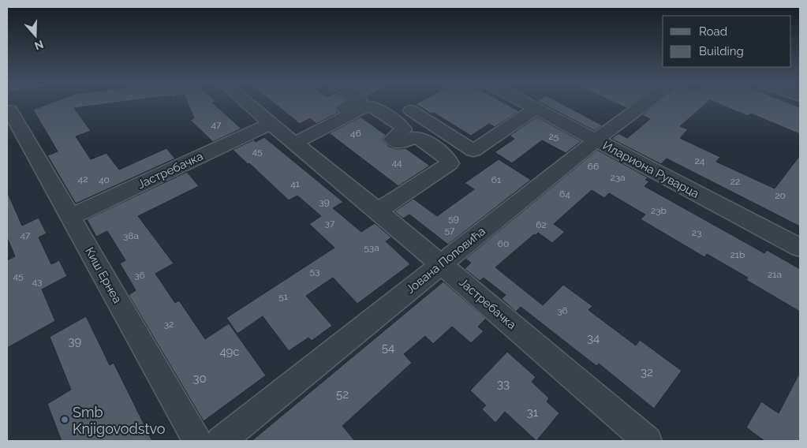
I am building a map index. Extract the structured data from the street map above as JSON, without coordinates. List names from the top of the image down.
{
  "streets": {
    "street": [
      "Илариона Руварца",
      "Јастребачка",
      "Јована Поповића",
      "Киш Ернеа"
    ]
  },
  "crossings": [
    ["Илариона Руварца", "Јована Поповића"],
    ["Јастребачка", "Јована Поповића"],
    ["Јастребачка", "Киш Ернеа"]
  ],
  "places": ["Smb Knjigovodstvo"],
  "house_numbers": [
    "47",
    "46",
    "25",
    "45",
    "24",
    "44",
    "66",
    "23a",
    "42",
    "40",
    "61",
    "22",
    "41",
    "64",
    "20",
    "39",
    "23b",
    "59",
    "37",
    "62",
    "57",
    "23",
    "47",
    "38a",
    "60",
    "53a",
    "21b",
    "53",
    "21a",
    "36",
    "45",
    "43",
    "51",
    "36",
    "32",
    "34",
    "39",
    "54",
    "49c",
    "32",
    "30",
    "33",
    "52",
    "31"
  ],
  "legend": ["Road", "Building"],
  "north": "bottom"
}
